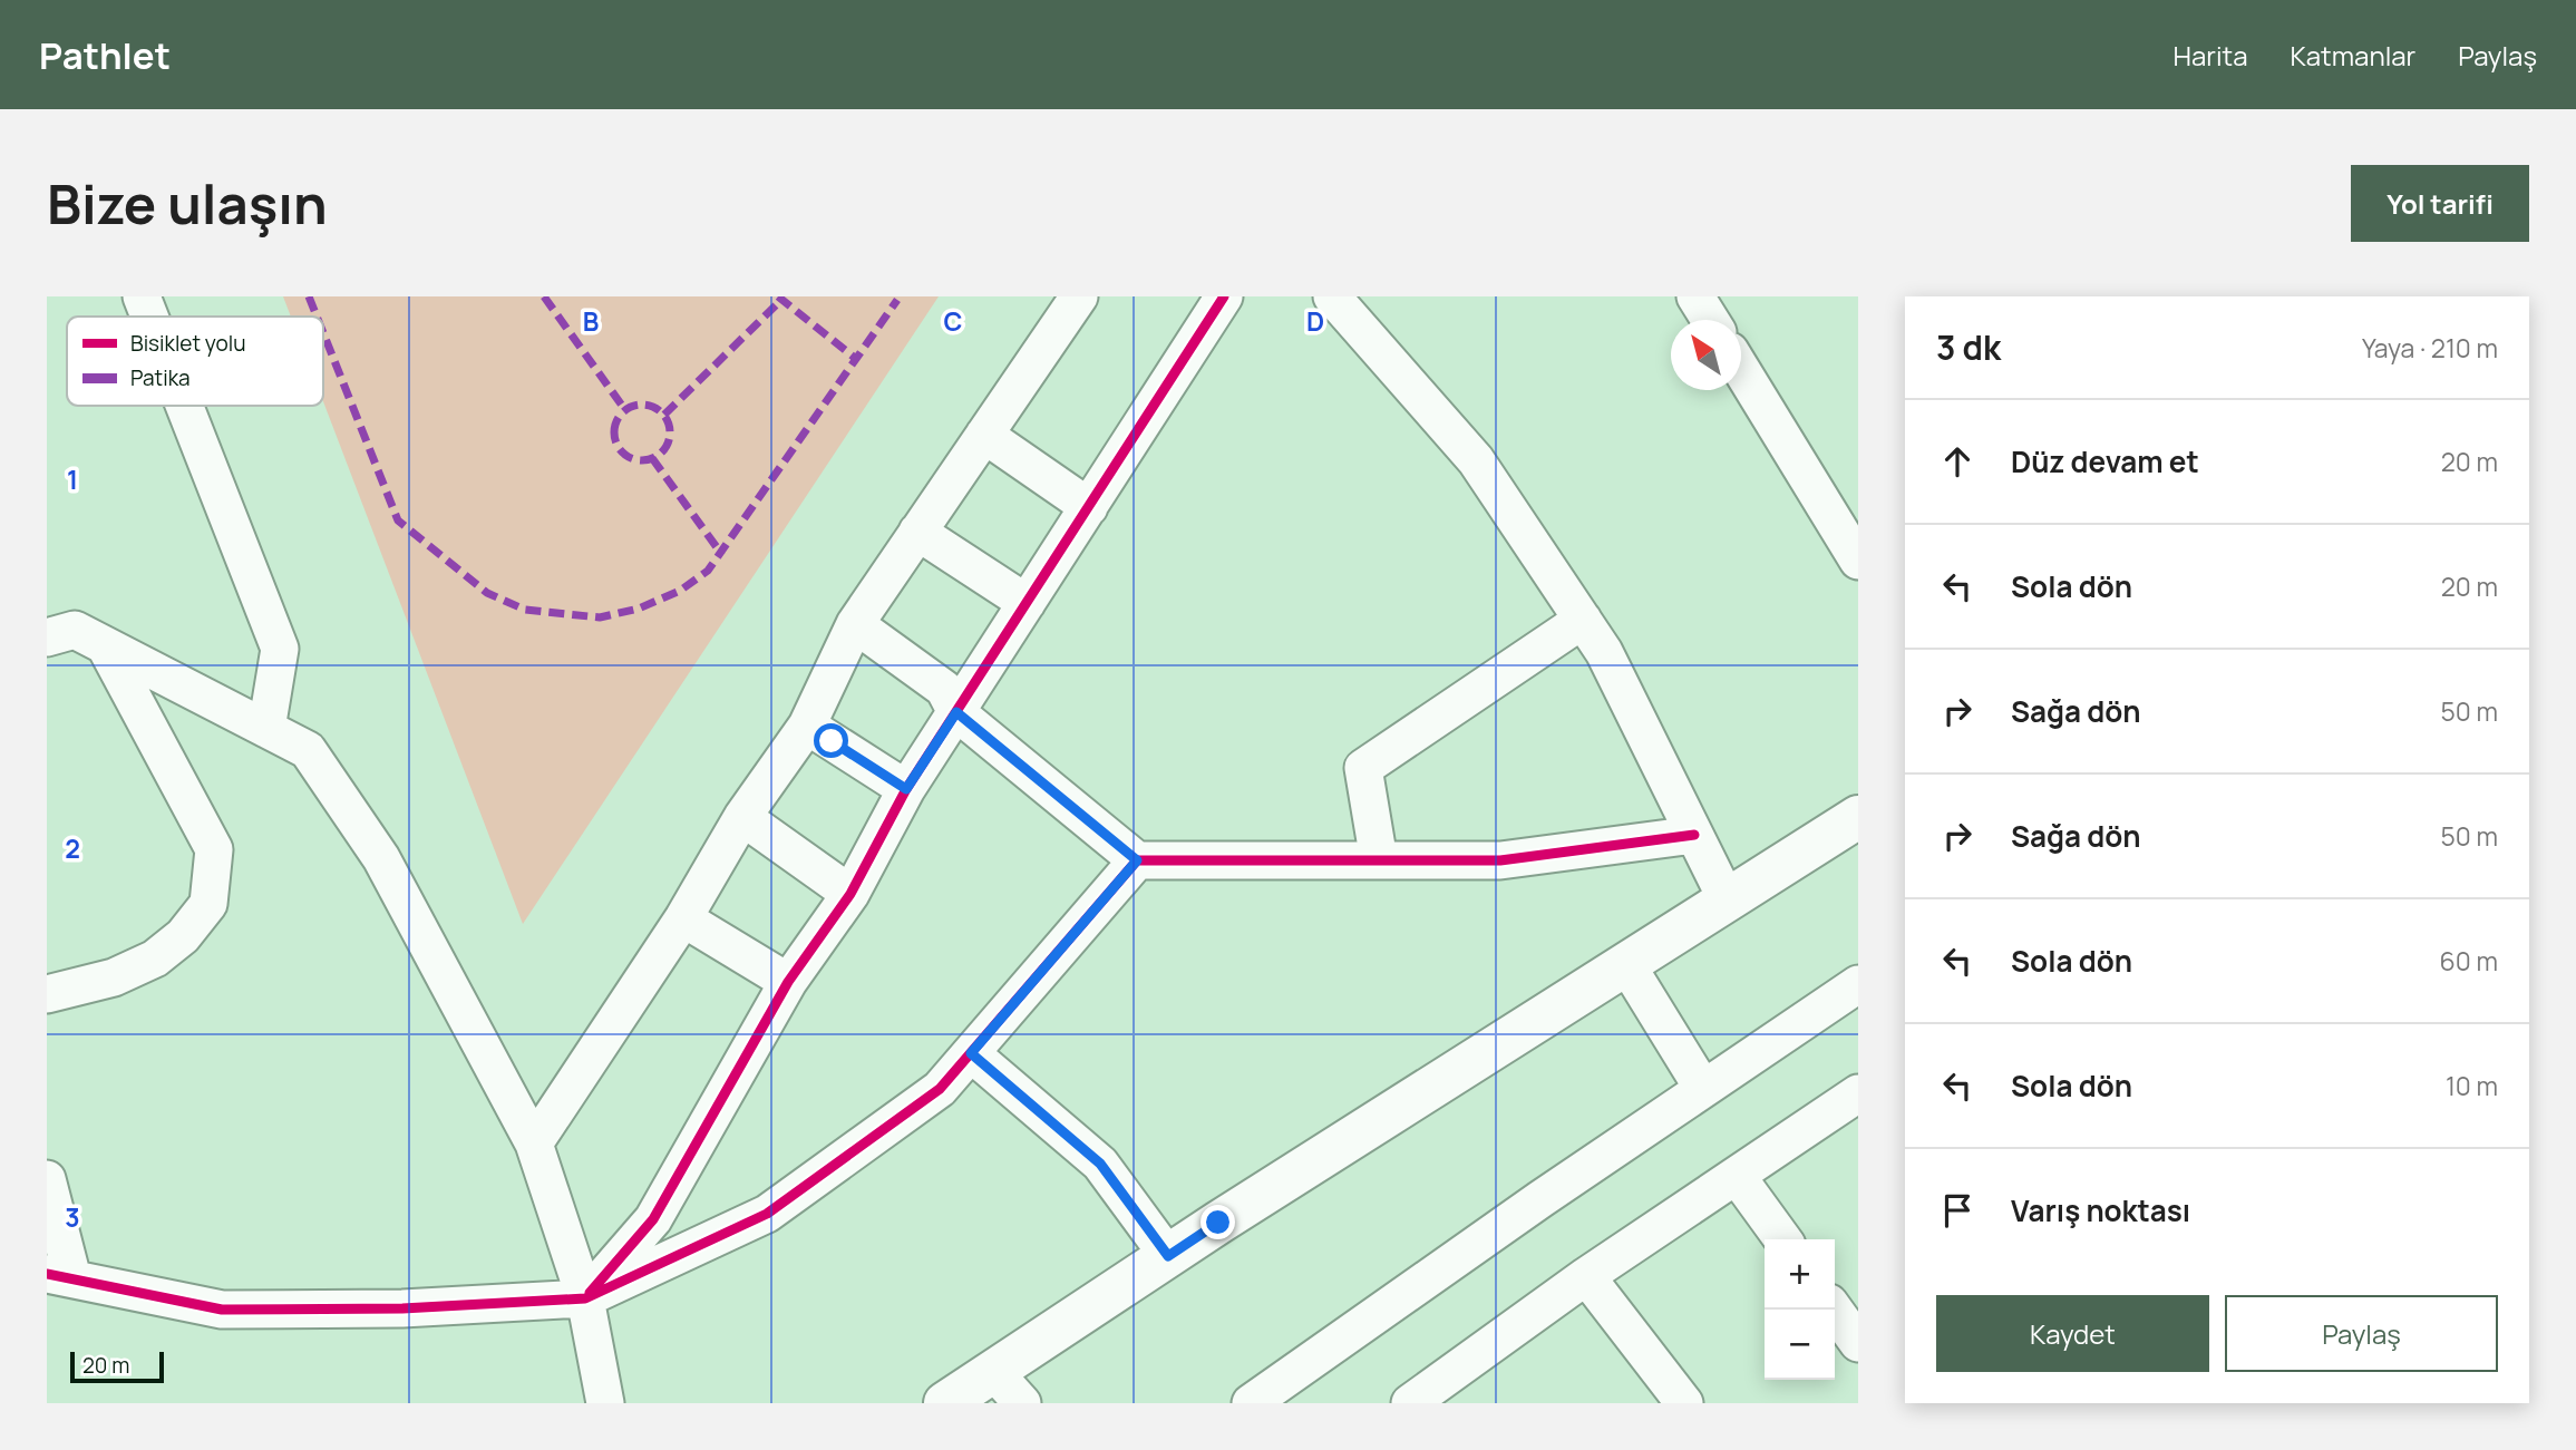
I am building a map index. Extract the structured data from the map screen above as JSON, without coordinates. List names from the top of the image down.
{
  "legend": ["Bisiklet yolu", "Patika"],
  "scale_bar": "20 m",
  "north": "top left",
  "page": {
    "header": "Pathlet",
    "nav": ["Harita", "Katmanlar", "Paylaş"],
    "buttons": [
      "Yol tarifi",
      ["Kaydet", "Paylaş"]
    ],
    "title": "Bize ulaşın",
    "heading": ["3 dk", "Yaya · 210 m"],
    "list": [
      ["Düz devam et", "20 m"],
      ["Sola dön", "20 m"],
      ["Sağa dön", "50 m"],
      ["Sağa dön", "50 m"],
      ["Sola dön", "60 m"],
      ["Sola dön", "10 m"],
      "Varış noktası"
    ],
    "map_buttons": ["+", "−"],
    "scale": "20 m"
  },
  "grid": {
    "columns": ["B", "C", "D"],
    "rows": ["1", "2", "3"]
  }
}
